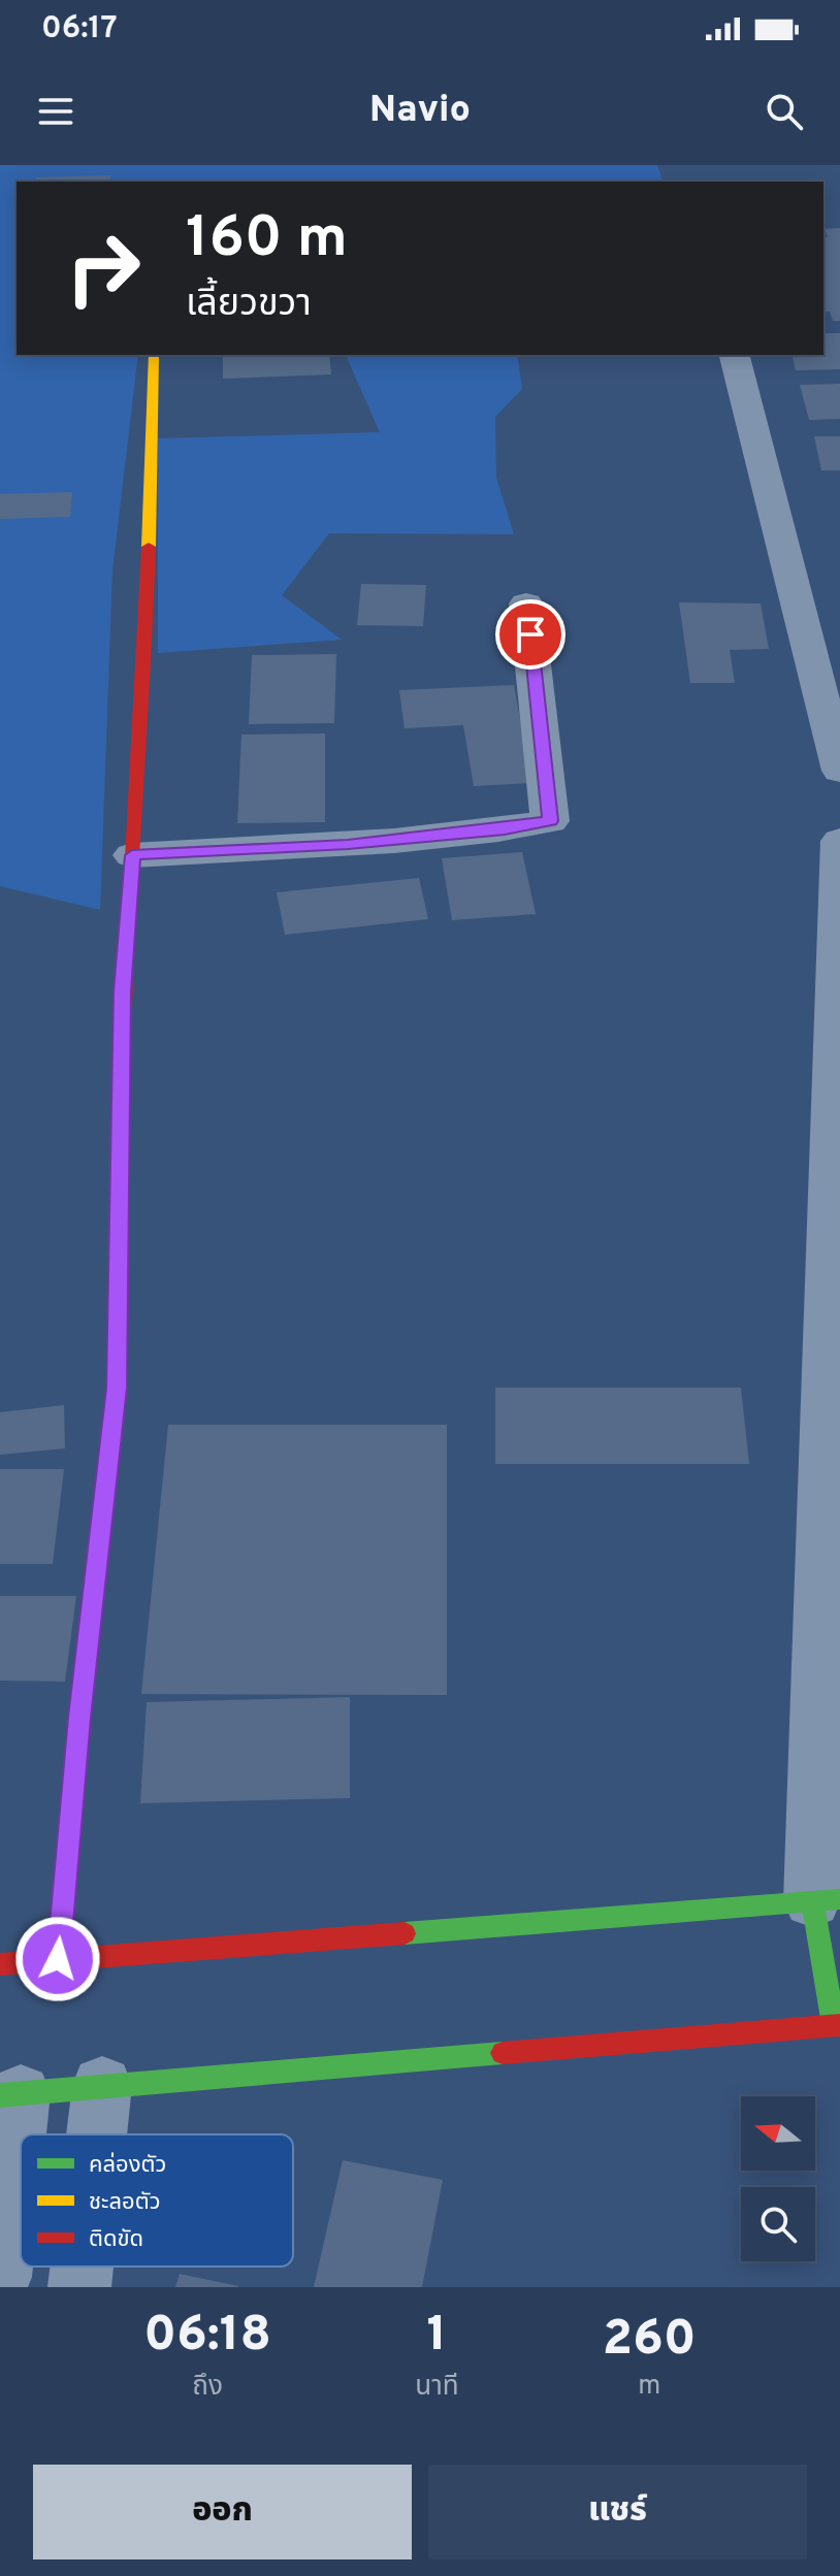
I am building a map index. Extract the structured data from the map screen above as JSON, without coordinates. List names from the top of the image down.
{
  "legend": ["คล่องตัว", "ชะลอตัว", "ติดขัด"],
  "north": "left",
  "page": {
    "status": "06:17",
    "header": "Navio",
    "turn": ["160 m", "เลี้ยวขวา"],
    "eta": [
      "06:18",
      "ถึง",
      "1",
      "นาที",
      "260",
      "m"
    ],
    "buttons": ["ออก", "แชร์"]
  }
}
